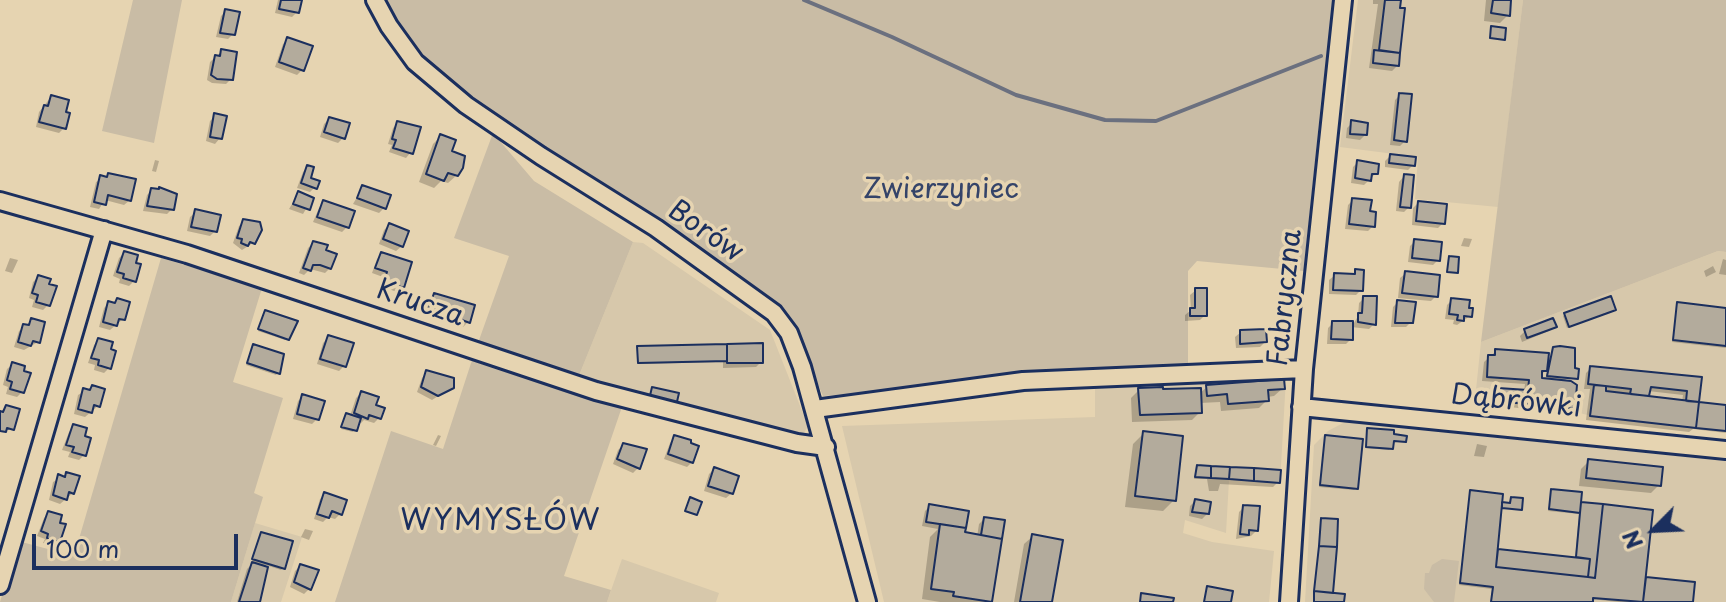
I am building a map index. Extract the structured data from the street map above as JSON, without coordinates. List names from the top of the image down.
{
  "streets": {
    "street": [
      "Borów",
      "Fabryczna",
      "Krucza",
      "Dąbrówki"
    ]
  },
  "crossings": [
    ["Borów", "Krucza"],
    ["Fabryczna", "Dąbrówki"]
  ],
  "districts": ["WYMYSŁÓW"],
  "parks": ["Zwierzyniec"],
  "scale_bar": "100 m",
  "north": "bottom left"
}
